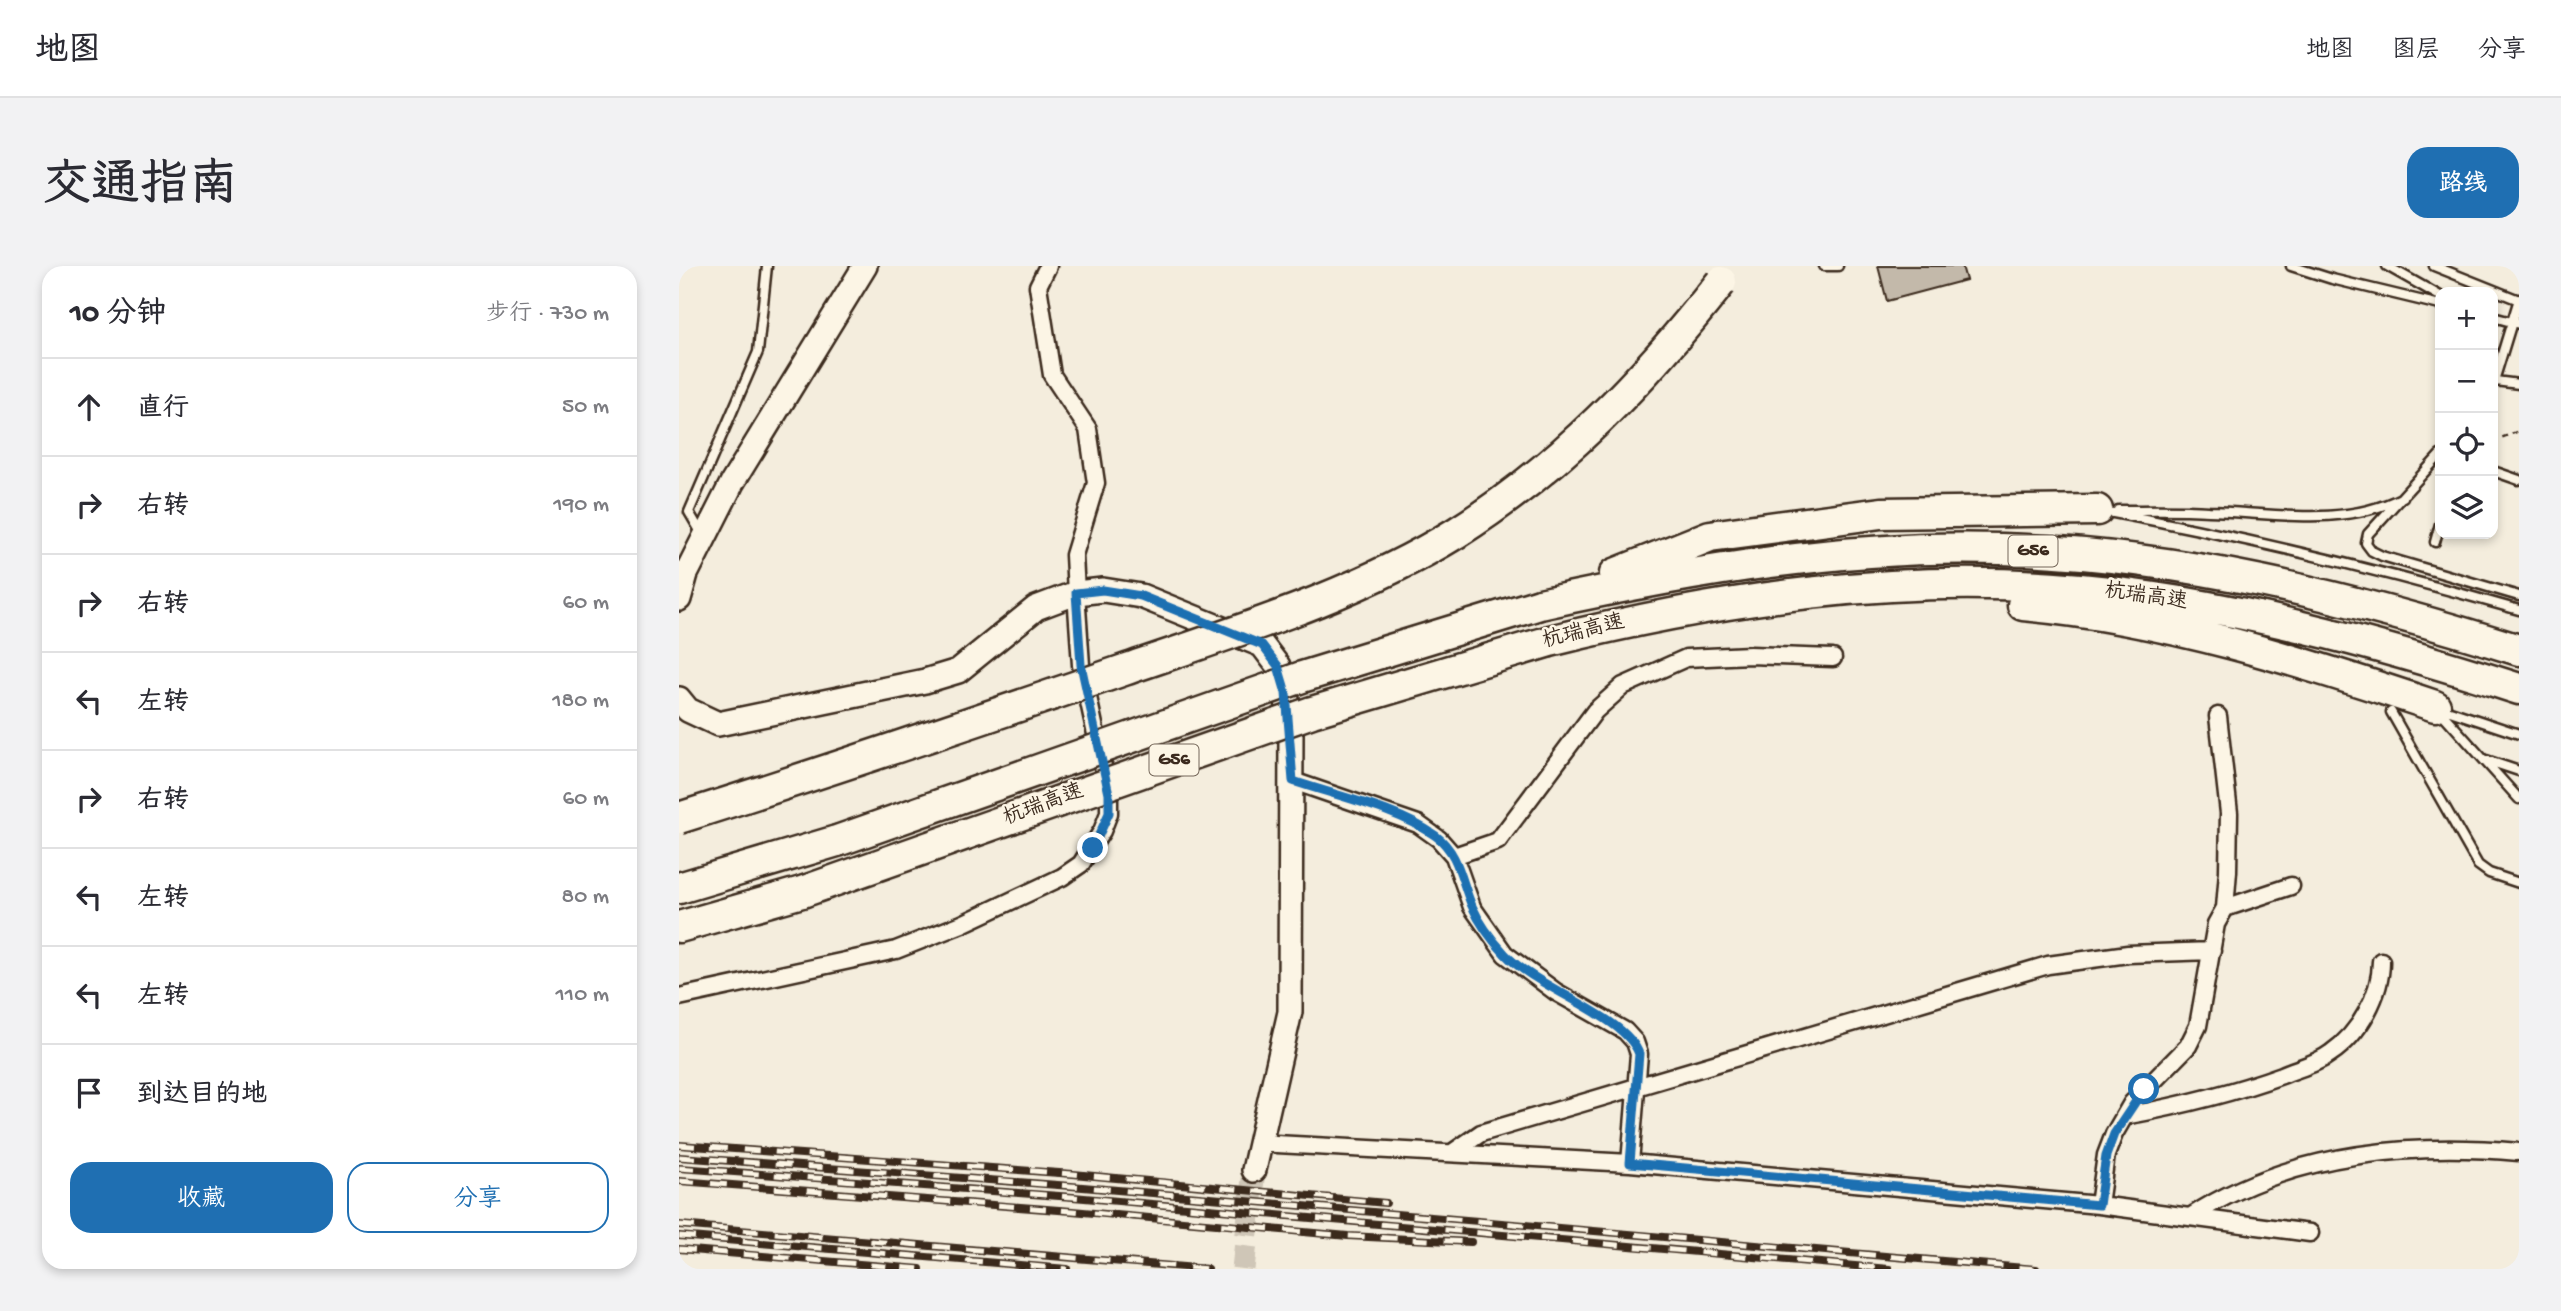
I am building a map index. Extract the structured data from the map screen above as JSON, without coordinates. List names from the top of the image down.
{
  "streets": {
    "highway": ["G56", "杭瑞高速"]
  },
  "page": {
    "header": "地图",
    "nav": ["地图", "图层", "分享"],
    "title": "交通指南",
    "buttons": [
      "路线",
      ["收藏", "分享"]
    ],
    "heading": ["10 分钟", "步行 · 730 m"],
    "map_buttons": ["+", "−"],
    "list": [
      ["直行", "50 m"],
      ["右转", "190 m"],
      ["右转", "60 m"],
      ["左转", "180 m"],
      ["右转", "60 m"],
      ["左转", "80 m"],
      ["左转", "110 m"],
      "到达目的地"
    ]
  }
}
